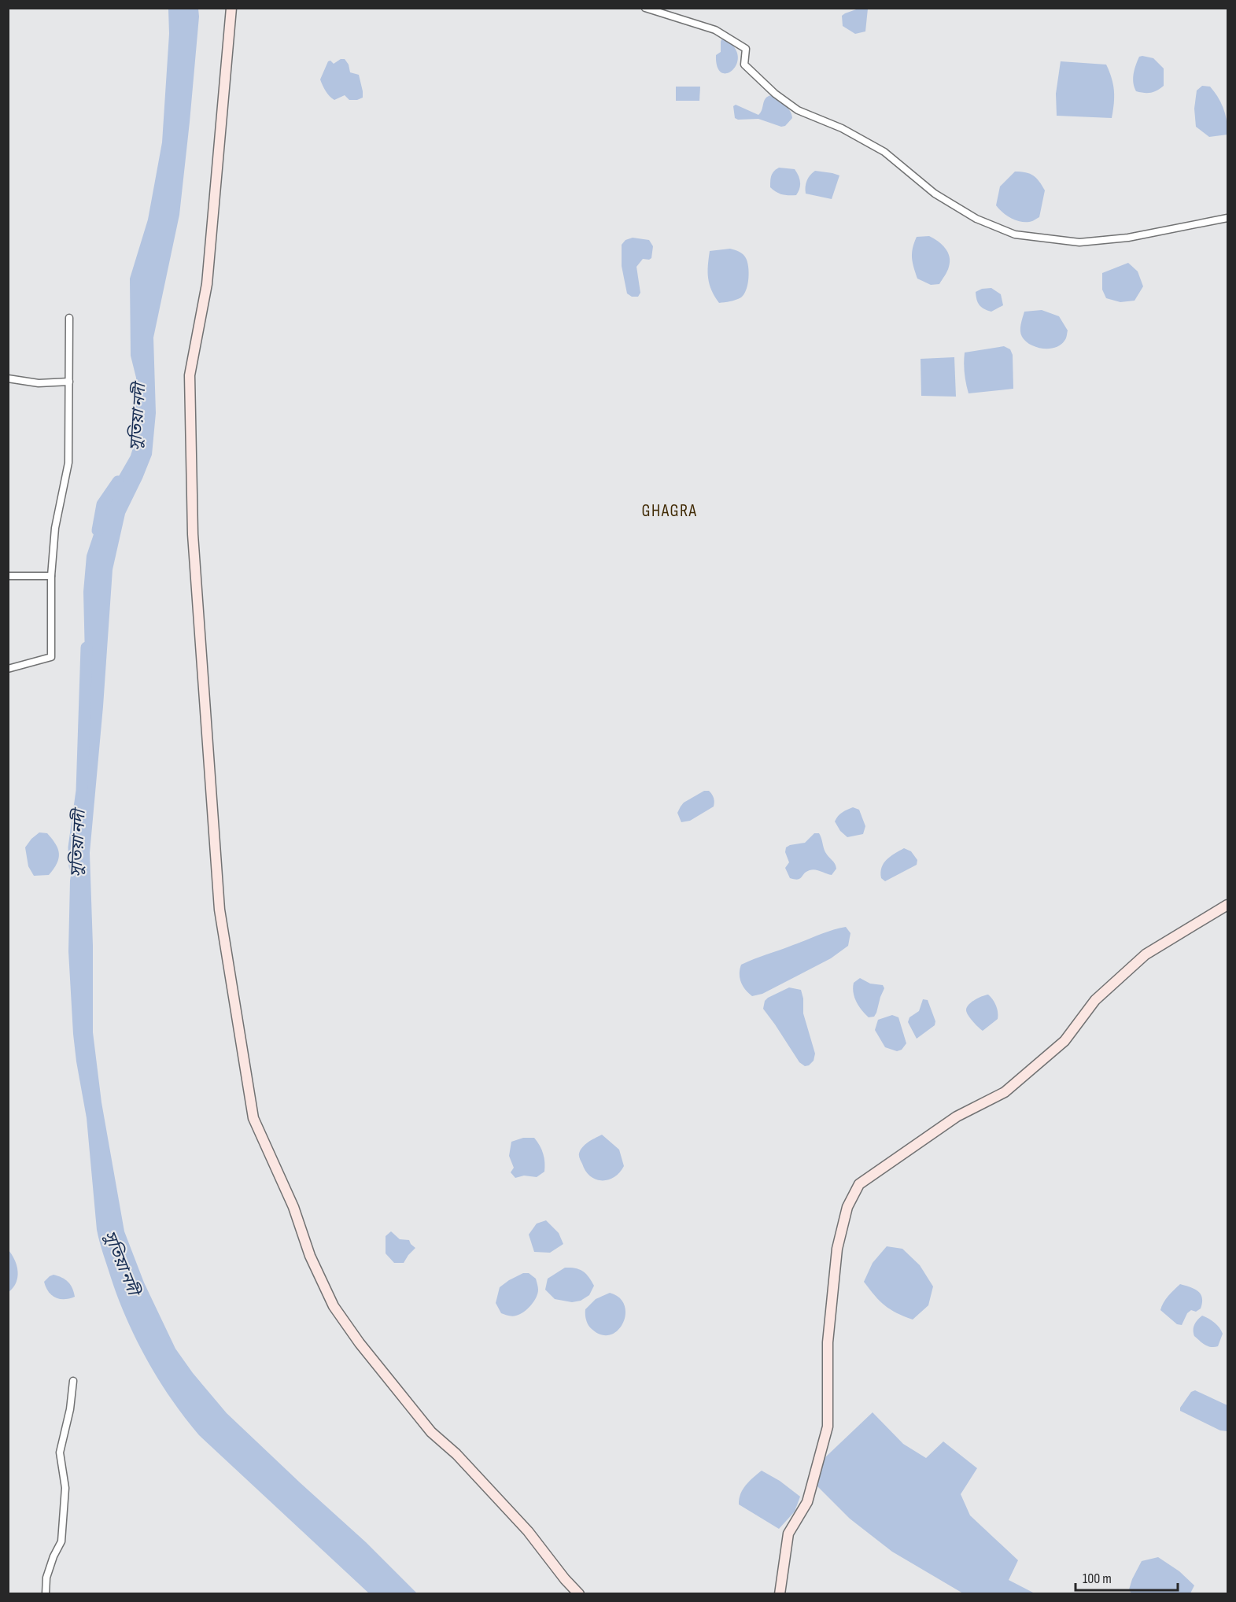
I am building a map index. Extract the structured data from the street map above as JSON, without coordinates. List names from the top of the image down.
{
  "districts": ["GHAGRA"],
  "water": ["সুতিয়া নদী"],
  "scale_bar": "100 m"
}
